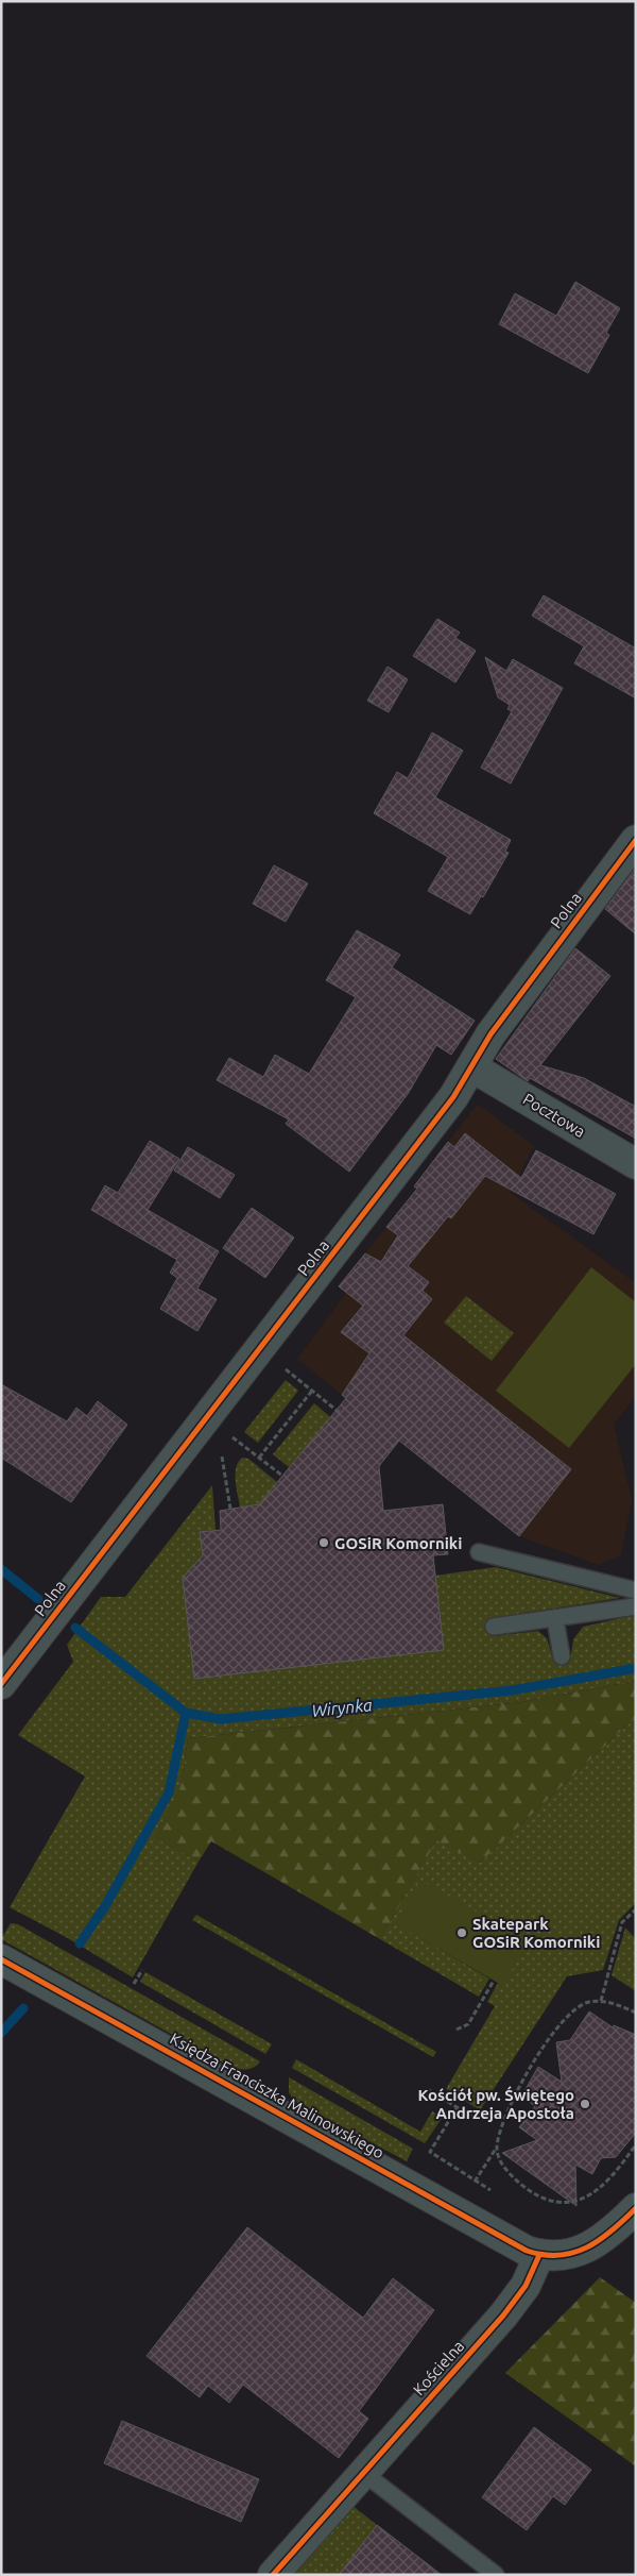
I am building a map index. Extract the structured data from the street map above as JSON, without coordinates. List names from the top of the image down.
{
  "streets": {
    "street": [
      "Polna",
      "Pocztowa",
      "Księdza Franciszka Malinowskiego",
      "Kościelna"
    ]
  },
  "crossings": [
    ["Polna", "Pocztowa"],
    ["Księdza Franciszka Malinowskiego", "Kościelna"]
  ],
  "water": ["Wirynka"],
  "places": ["GOSiR Komorniki", "Skatepark GOSiR Komorniki", "Kościół pw. Świętego Andrzeja Apostoła"]
}
